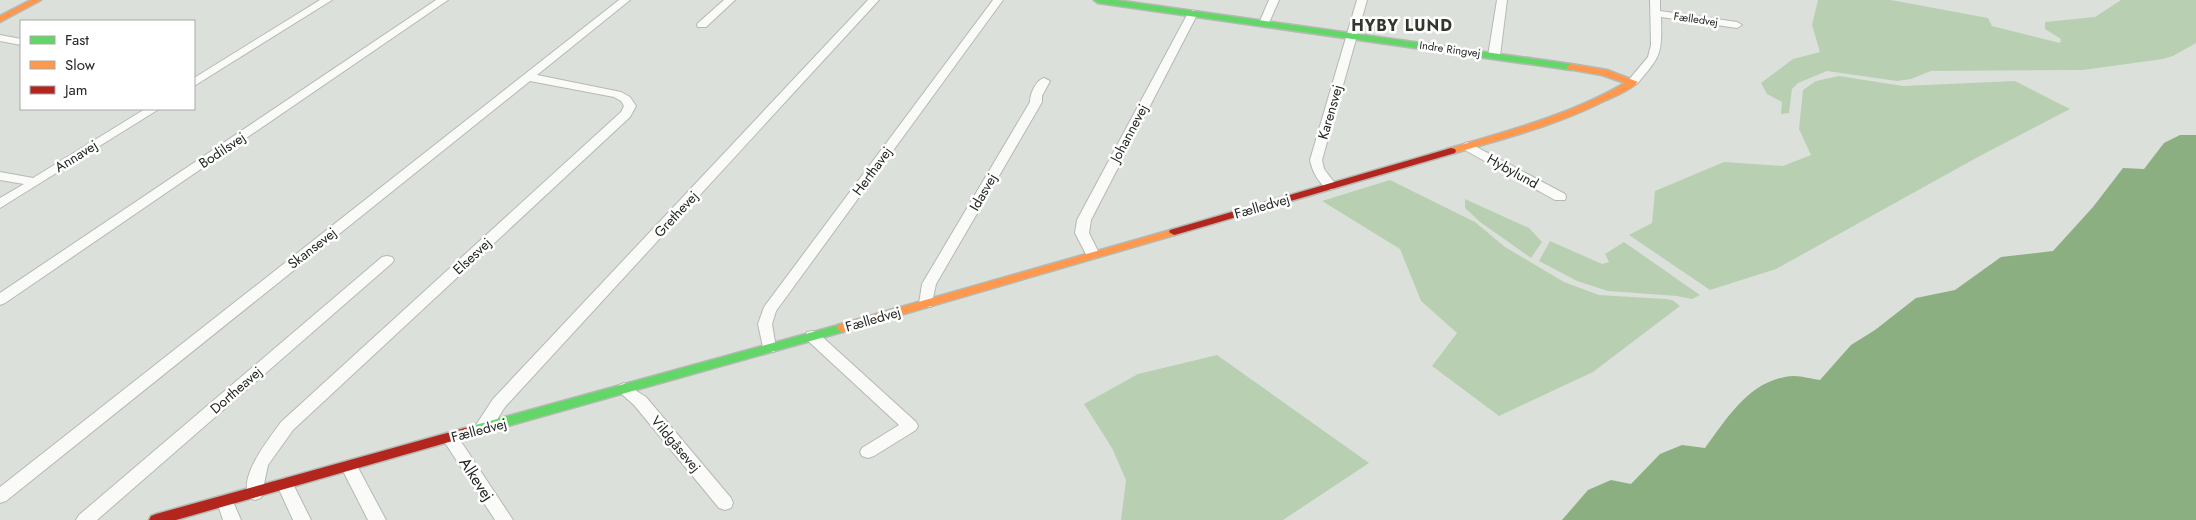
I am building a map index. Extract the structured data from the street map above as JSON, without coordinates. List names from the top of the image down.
{
  "streets": {
    "street": [
      "Fælledvej",
      "Indre Ringvej",
      "Karensvej",
      "Johannevej",
      "Bodilsvej",
      "Annavej",
      "Herthavej",
      "Hybylund",
      "Idasvej",
      "Grethevej",
      "Skansevej",
      "Elsesvej",
      "Dortheavej",
      "Vildgåsevej",
      "Alkevej"
    ]
  },
  "crossings": [
    ["Fælledvej", "Indre Ringvej"],
    ["Fælledvej", "Karensvej"],
    ["Fælledvej", "Johannevej"],
    ["Fælledvej", "Herthavej"],
    ["Fælledvej", "Hybylund"],
    ["Fælledvej", "Idasvej"],
    ["Fælledvej", "Grethevej"],
    ["Fælledvej", "Elsesvej"],
    ["Fælledvej", "Vildgåsevej"],
    ["Fælledvej", "Alkevej"],
    ["Indre Ringvej", "Karensvej"],
    ["Indre Ringvej", "Johannevej"],
    ["Skansevej", "Elsesvej"]
  ],
  "districts": ["HYBY LUND"],
  "legend": ["Fast", "Slow", "Jam"]
}
